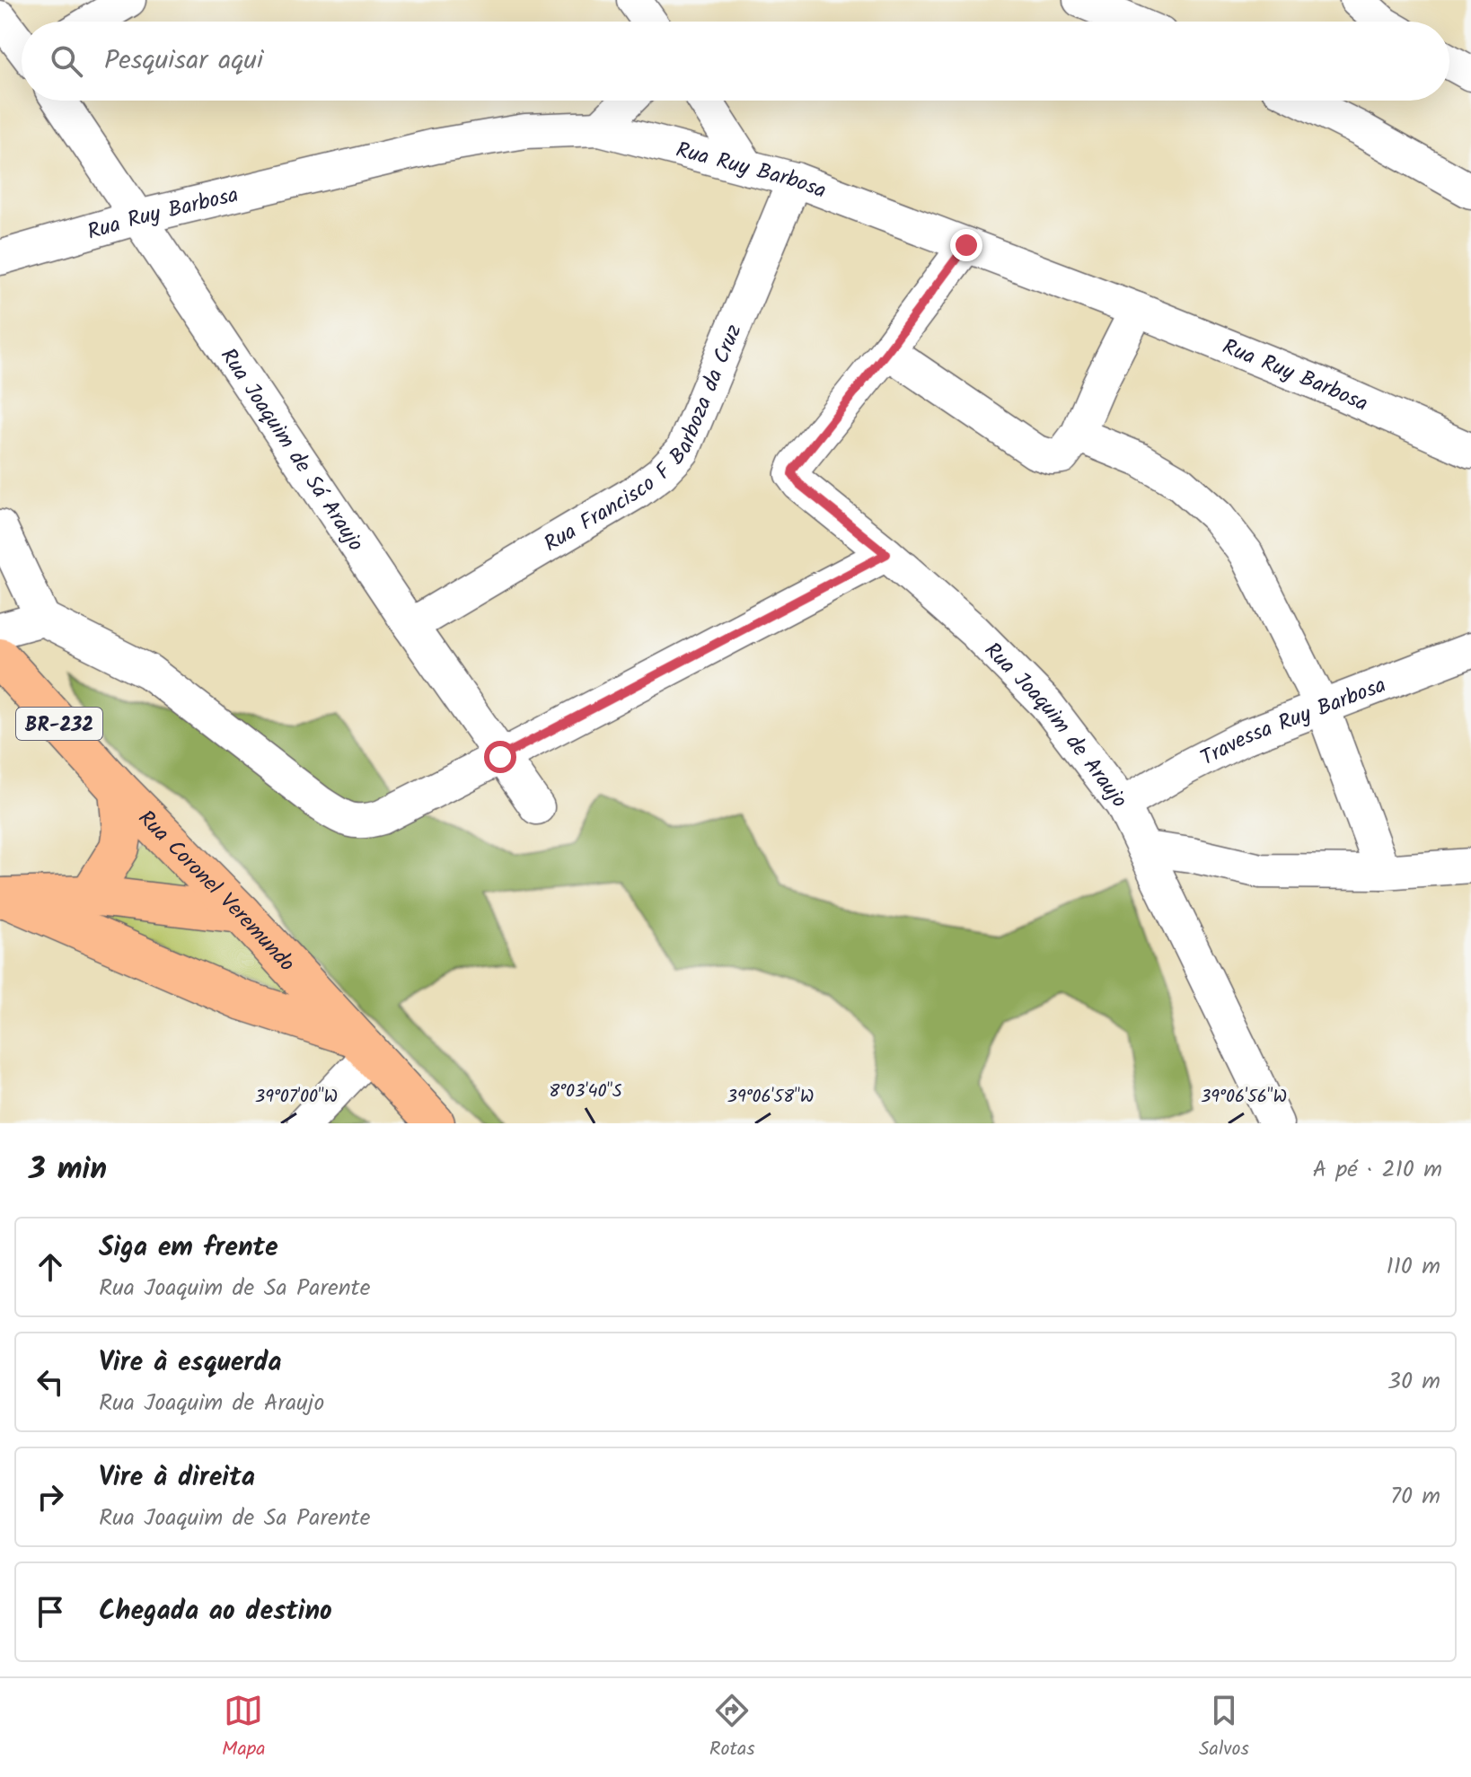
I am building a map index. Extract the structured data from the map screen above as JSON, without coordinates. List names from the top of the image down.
{
  "streets": {
    "main road": ["BR-232", "Rua Coronel Veremundo"],
    "street": [
      "Rua Ruy Barbosa",
      "Rua Francisco F Barboza da Cruz",
      "Rua Joaquim de Sá Araujo",
      "Travessa Ruy Barbosa",
      "Rua Joaquim de Araujo"
    ]
  },
  "crossings": [
    ["Rua Ruy Barbosa", "Rua Francisco F Barboza da Cruz"],
    ["Rua Ruy Barbosa", "Rua Joaquim de Sá Araujo"],
    ["Rua Francisco F Barboza da Cruz", "Rua Joaquim de Sá Araujo"],
    ["Travessa Ruy Barbosa", "Rua Joaquim de Araujo"]
  ],
  "page": {
    "search": "Pesquisar aqui",
    "heading": ["3 min", "A pé · 210 m"],
    "list": [
      ["Siga em frente", "Rua Joaquim de Sa Parente", "110 m"],
      ["Vire à esquerda", "Rua Joaquim de Araujo", "30 m"],
      ["Vire à direita", "Rua Joaquim de Sa Parente", "70 m"],
      "Chegada ao destino"
    ],
    "nav": ["Mapa", "Rotas", "Salvos"]
  },
  "coordinates": [
    "8°03'40\"S",
    "39°07'00\"W",
    "39°06'58\"W",
    "39°06'56\"W"
  ]
}
